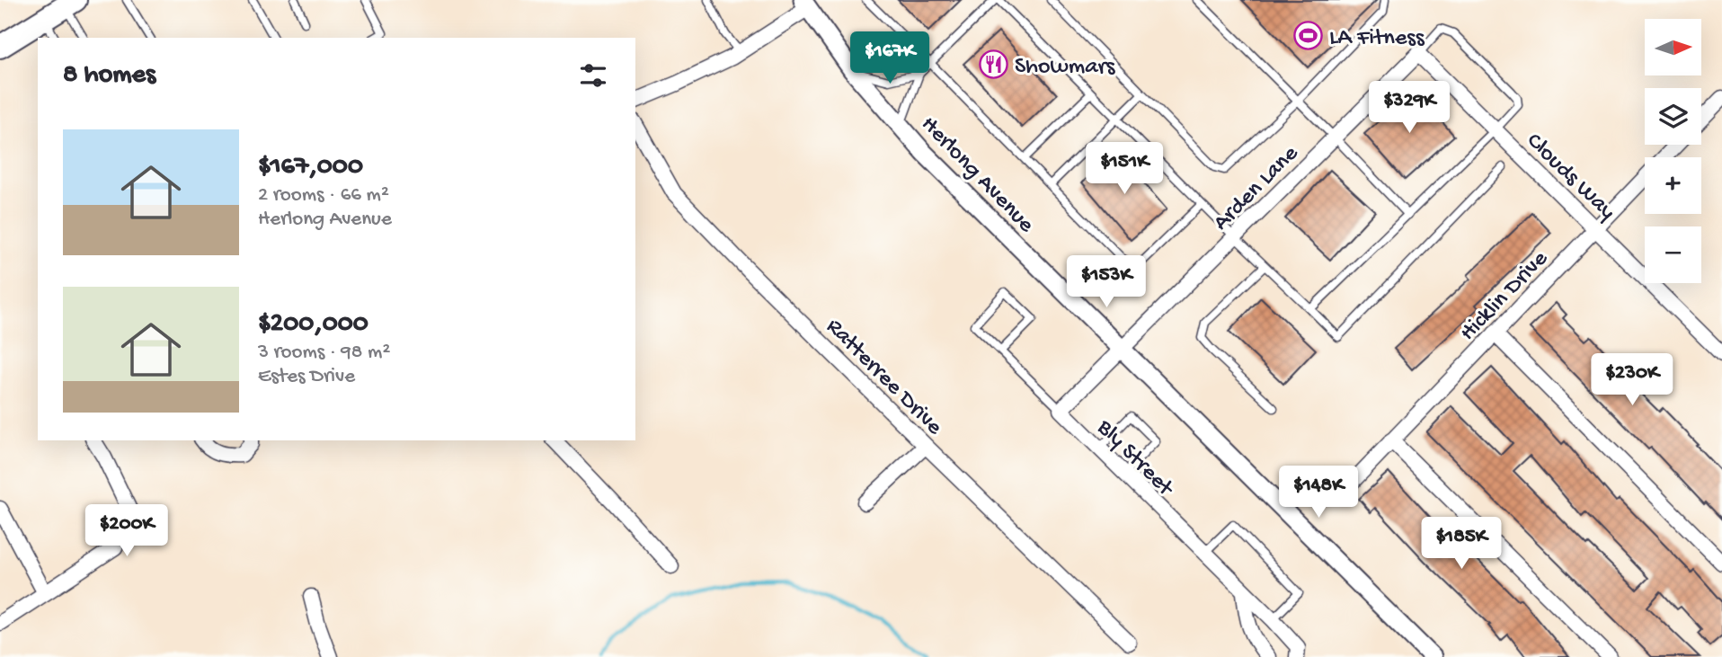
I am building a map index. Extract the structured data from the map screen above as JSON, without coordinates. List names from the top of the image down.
{
  "streets": {
    "street": [
      "Herlong Avenue",
      "Clouds Way",
      "Arden Lane",
      "Hicklin Drive",
      "Ratterree Drive",
      "Bly Street"
    ]
  },
  "crossings": [
    ["Herlong Avenue", "Arden Lane"],
    ["Clouds Way", "Arden Lane"],
    ["Clouds Way", "Hicklin Drive"]
  ],
  "places": {
    "sports": ["LA Fitness"],
    "restaurant": ["Showmars"]
  },
  "north": "right",
  "page": {
    "map_buttons": ["+", "−"],
    "price": [
      "$167K",
      "$329K",
      "$151K",
      "$153K",
      "$230K",
      "$148K",
      "$200K",
      "$185K"
    ],
    "heading": "8 homes",
    "list": [
      {
        "name": "$167,000",
        "note": "2 rooms · 66 m² · Herlong Avenue"
      },
      {
        "name": "$200,000",
        "note": "3 rooms · 98 m² · Estes Drive"
      }
    ]
  }
}
